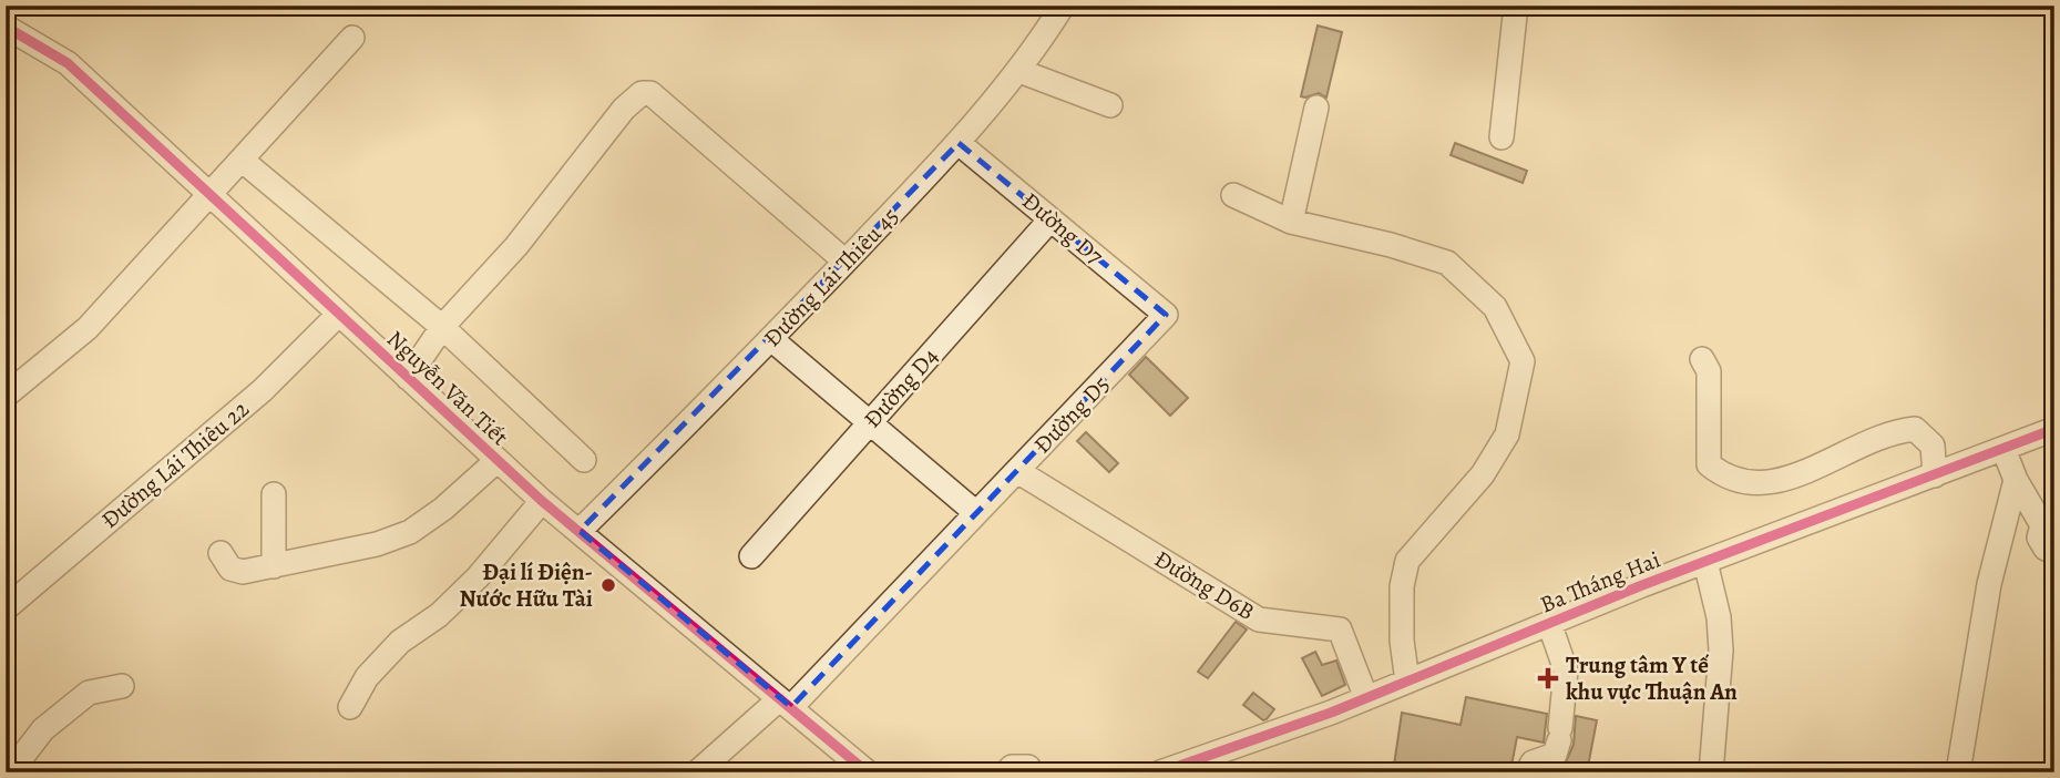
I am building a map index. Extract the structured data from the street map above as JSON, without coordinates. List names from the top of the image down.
{
  "streets": {
    "street": [
      "Đường D7",
      "Đường Lái Thiêu 45",
      "Nguyễn Văn Tiết",
      "Đường D4",
      "Đường D5",
      "Đường Lái Thiêu 22",
      "Ba Tháng Hai",
      "Đường D6B"
    ]
  },
  "crossings": [
    ["Đường D7", "Đường Lái Thiêu 45"],
    ["Đường D7", "Đường D4"],
    ["Đường D7", "Đường D5"],
    ["Đường Lái Thiêu 45", "Nguyễn Văn Tiết"],
    ["Nguyễn Văn Tiết", "Đường D5"],
    ["Nguyễn Văn Tiết", "Đường Lái Thiêu 22"],
    ["Đường D5", "Đường D6B"],
    ["Ba Tháng Hai", "Đường D6B"]
  ],
  "places": {
    "other": ["Đại lí Điện- Nước Hữu Tài"],
    "health": ["Trung tâm Y tế khu vực Thuận An"]
  }
}
